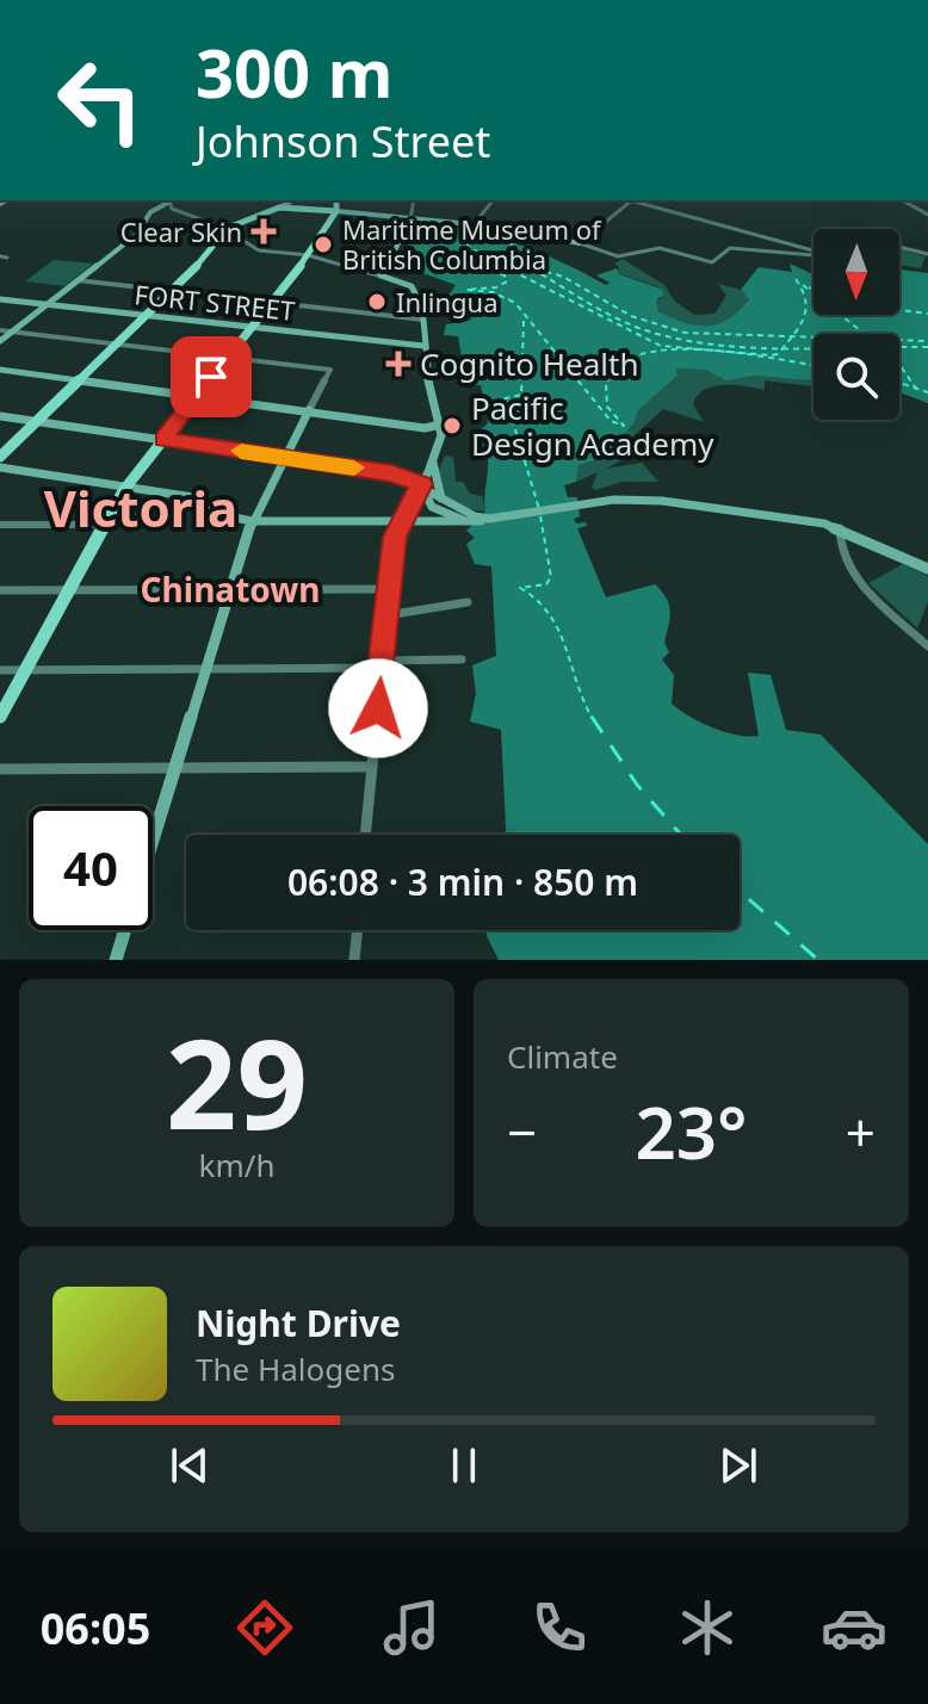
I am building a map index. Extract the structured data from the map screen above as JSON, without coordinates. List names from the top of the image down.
{
  "streets": {
    "main road": ["FORT STREET"]
  },
  "districts": ["Victoria", "Chinatown"],
  "places": {
    "health": ["Clear Skin", "Cognito Health"],
    "other": ["Maritime Museum of British Columbia", "Inlingua", "Pacific Design Academy"]
  },
  "north": "bottom",
  "page": {
    "turn": ["300 m", "Johnson Street"],
    "limit": "40",
    "trip": "06:08 · 3 min · 850 m",
    "tile": [
      ["29", "km/h"],
      "Climate"
    ],
    "heat": ["−", "23°", "+"],
    "song": ["Night Drive", "The Halogens"],
    "tabs": "06:05"
  }
}
